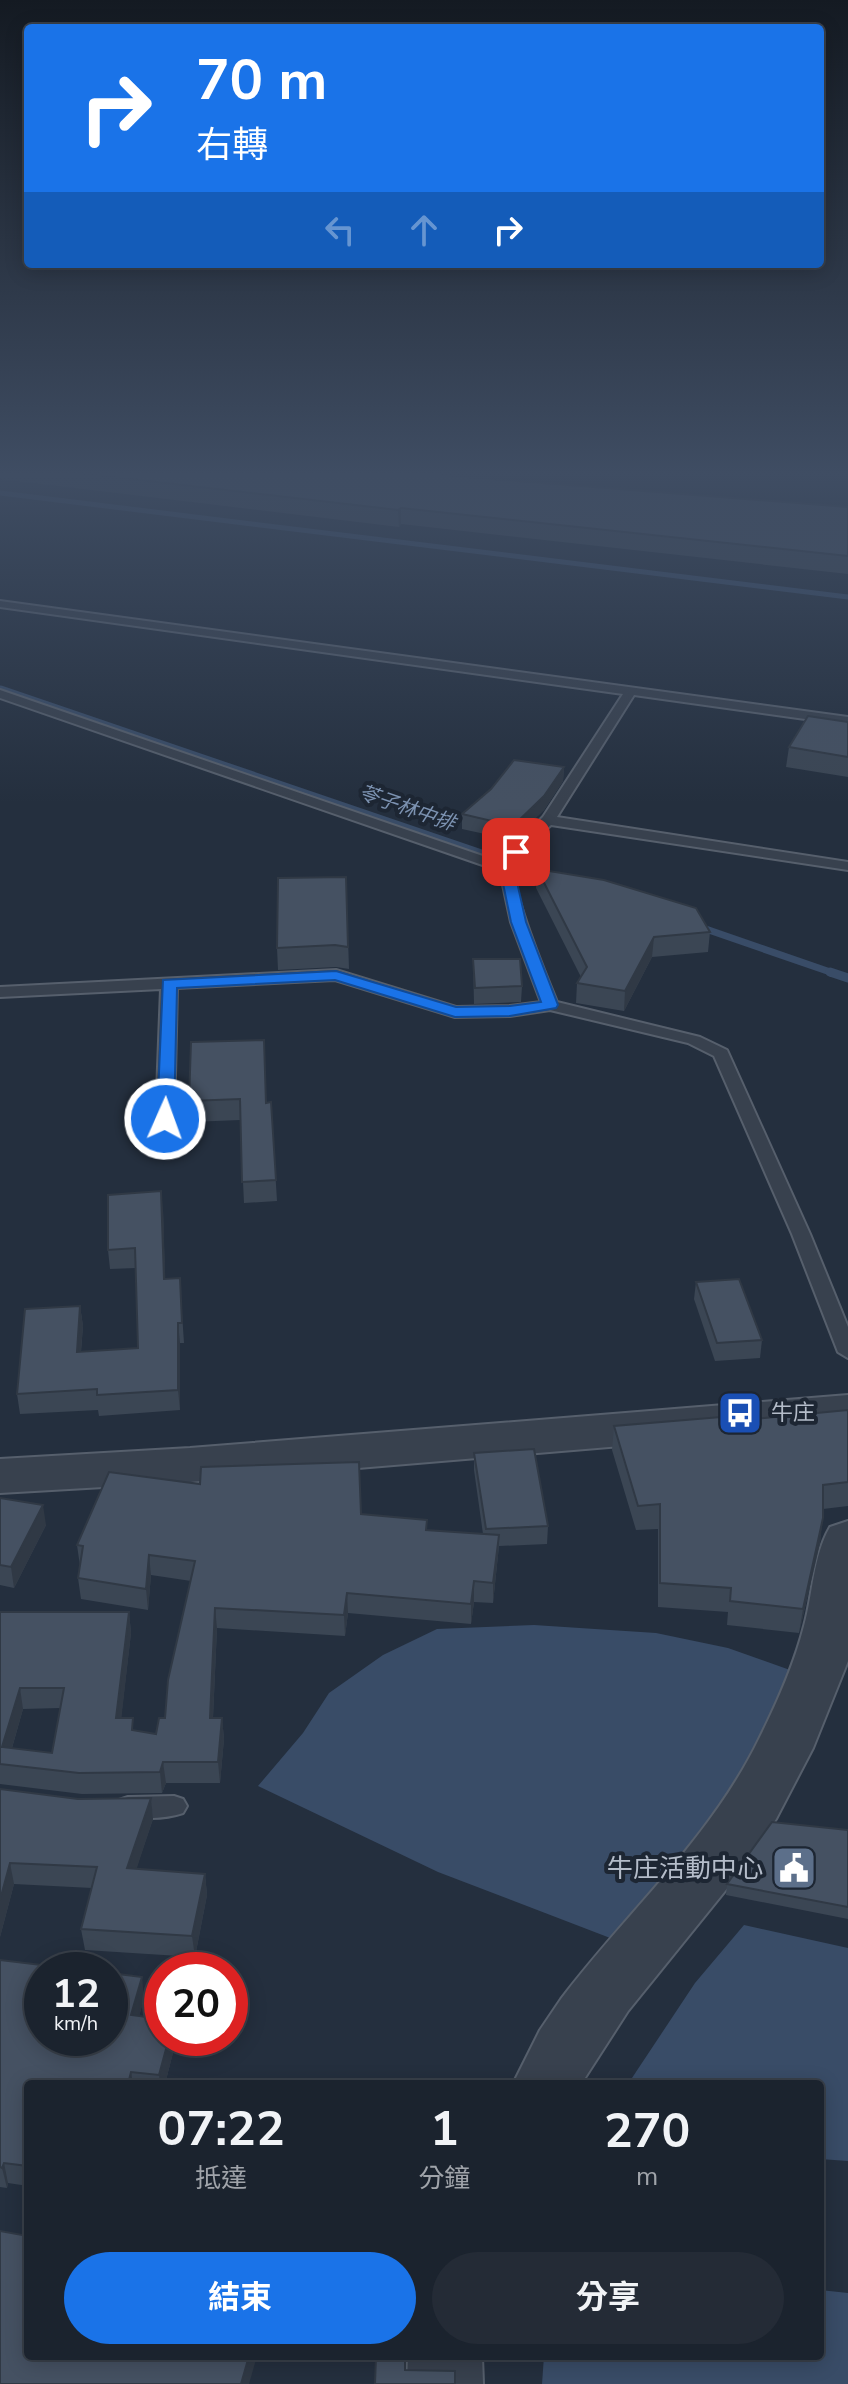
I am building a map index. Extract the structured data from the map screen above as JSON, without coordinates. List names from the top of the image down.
{
  "water": ["苓子林中排"],
  "places": {
    "bus stop": ["牛庄"],
    "public building": ["牛庄活動中心"]
  },
  "page": {
    "turn": ["70 m", "右轉"],
    "speed": "12 km/h",
    "limit": "20",
    "eta": [
      "07:22",
      "抵達",
      "1",
      "分鐘",
      "270",
      "m"
    ],
    "buttons": ["結束", "分享"]
  }
}
